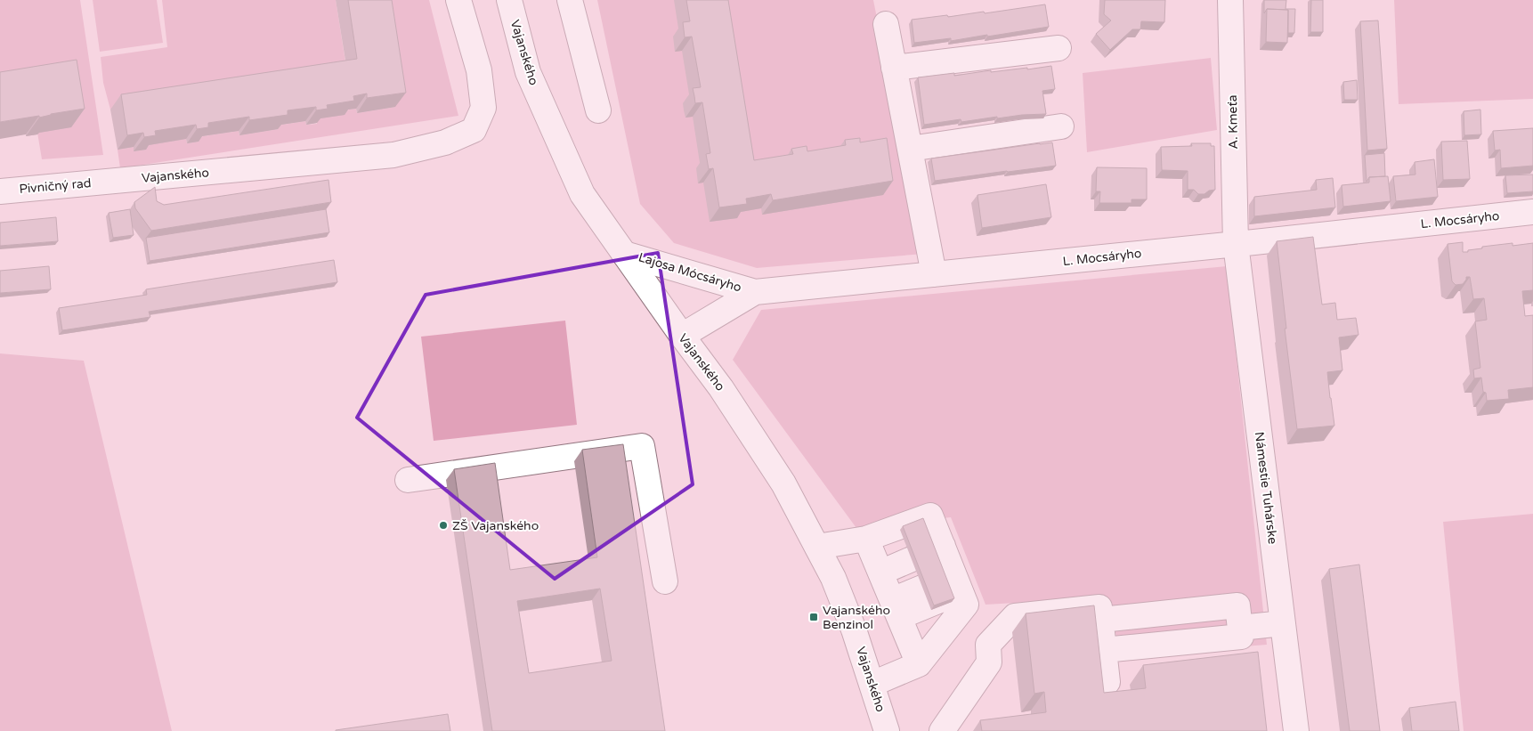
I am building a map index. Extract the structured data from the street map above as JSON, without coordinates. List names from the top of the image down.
{
  "streets": {
    "street": [
      "Vajanského",
      "A. Kmeťa",
      "Pivničný rad",
      "L. Mocsáryho",
      "Lajosa Mócsáryho",
      "Námestie Tuhárske"
    ]
  },
  "crossings": [
    ["Vajanského", "Pivničný rad"],
    ["Vajanského", "L. Mocsáryho"],
    ["Vajanského", "Lajosa Mócsáryho"],
    ["A. Kmeťa", "L. Mocsáryho"],
    ["A. Kmeťa", "Námestie Tuhárske"],
    ["L. Mocsáryho", "Lajosa Mócsáryho"],
    ["L. Mocsáryho", "Námestie Tuhárske"]
  ],
  "places": {
    "other": ["ZŠ Vajanského"],
    "transit": ["Vajanského Benzinol"]
  }
}
